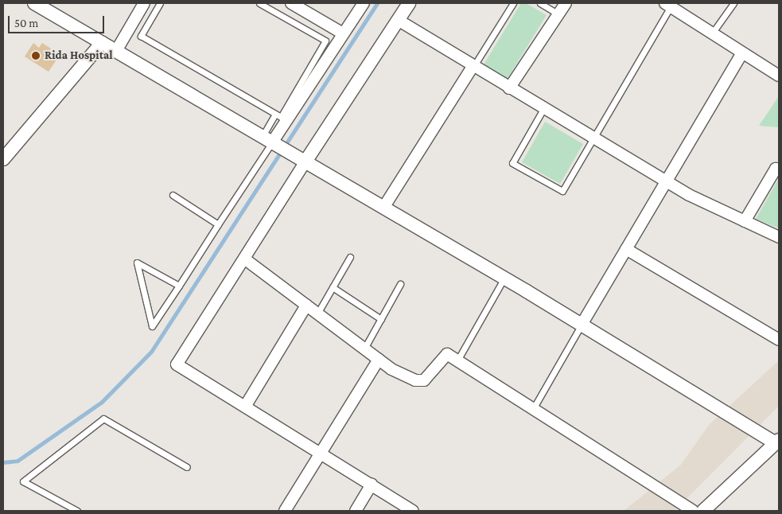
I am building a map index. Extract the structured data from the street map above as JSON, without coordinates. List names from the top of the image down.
{
  "places": ["Rida Hospital"],
  "scale_bar": "50 m"
}
